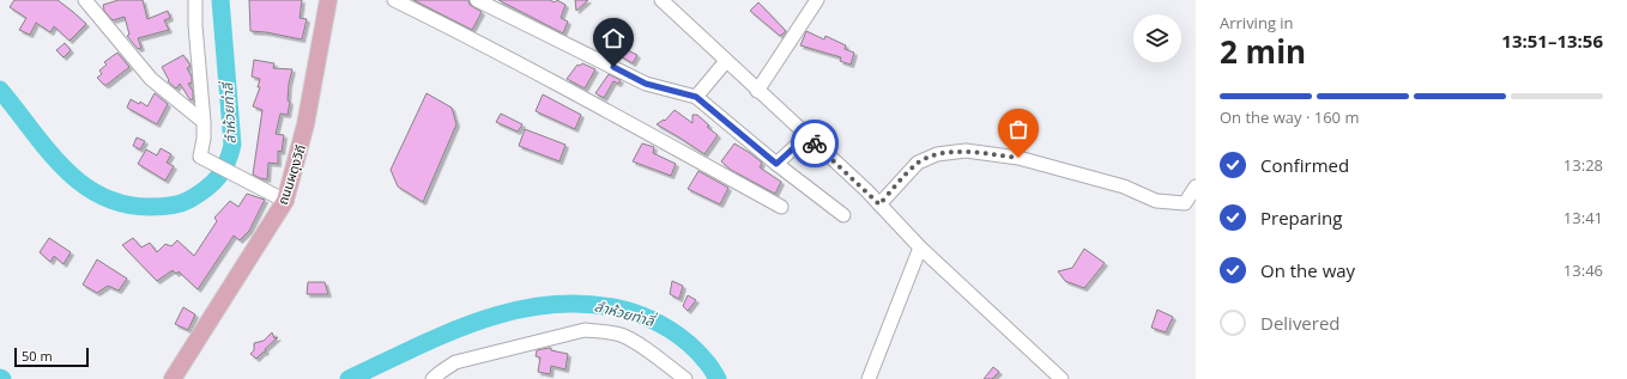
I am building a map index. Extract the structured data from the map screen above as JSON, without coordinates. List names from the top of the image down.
{
  "streets": {
    "main road": ["ถนนผดุงวิถี"]
  },
  "water": ["ลำห้วยท่าลี่"],
  "scale_bar": "50 m",
  "page": {
    "heading": ["2 min", "Arriving in", "13:51–13:56"],
    "bar": "On the way · 160 m",
    "list": [
      ["Confirmed", "13:28"],
      ["Preparing", "13:41"],
      ["On the way", "13:46"],
      "Delivered"
    ],
    "scale": "50 m"
  }
}
